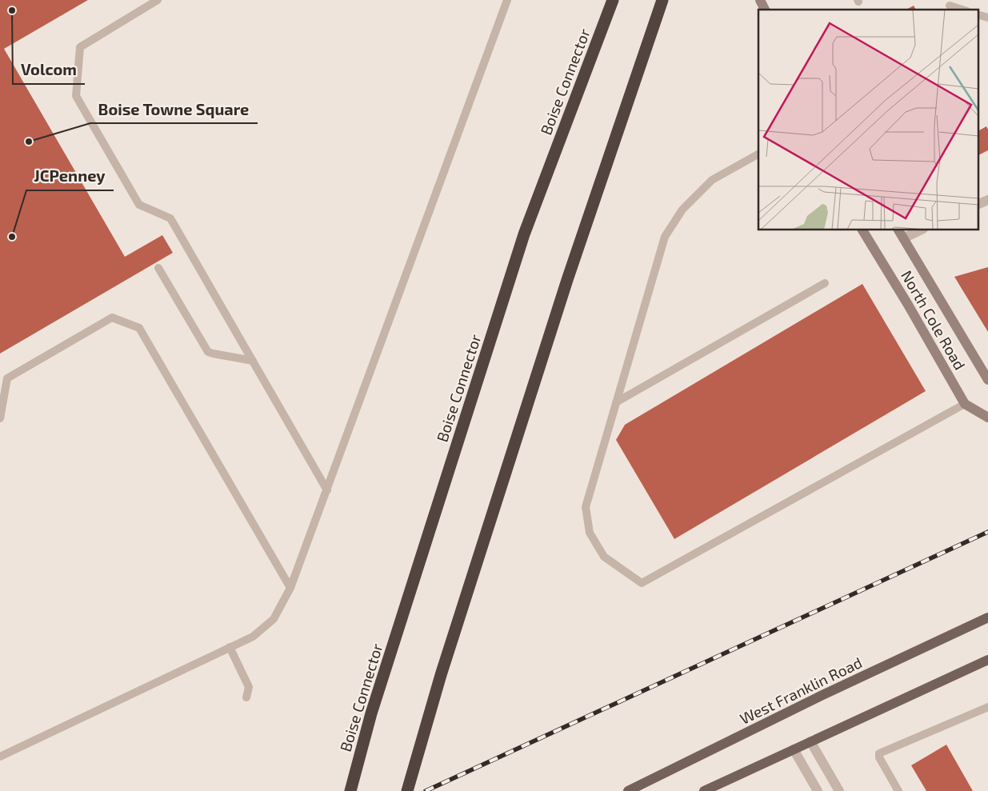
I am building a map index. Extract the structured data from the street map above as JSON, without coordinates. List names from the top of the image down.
{
  "streets": {
    "highway": ["Boise Connector"],
    "main road": ["North Cole Road", "West Franklin Road"]
  },
  "places": ["Volcom", "Boise Towne Square", "JCPenney"]
}
